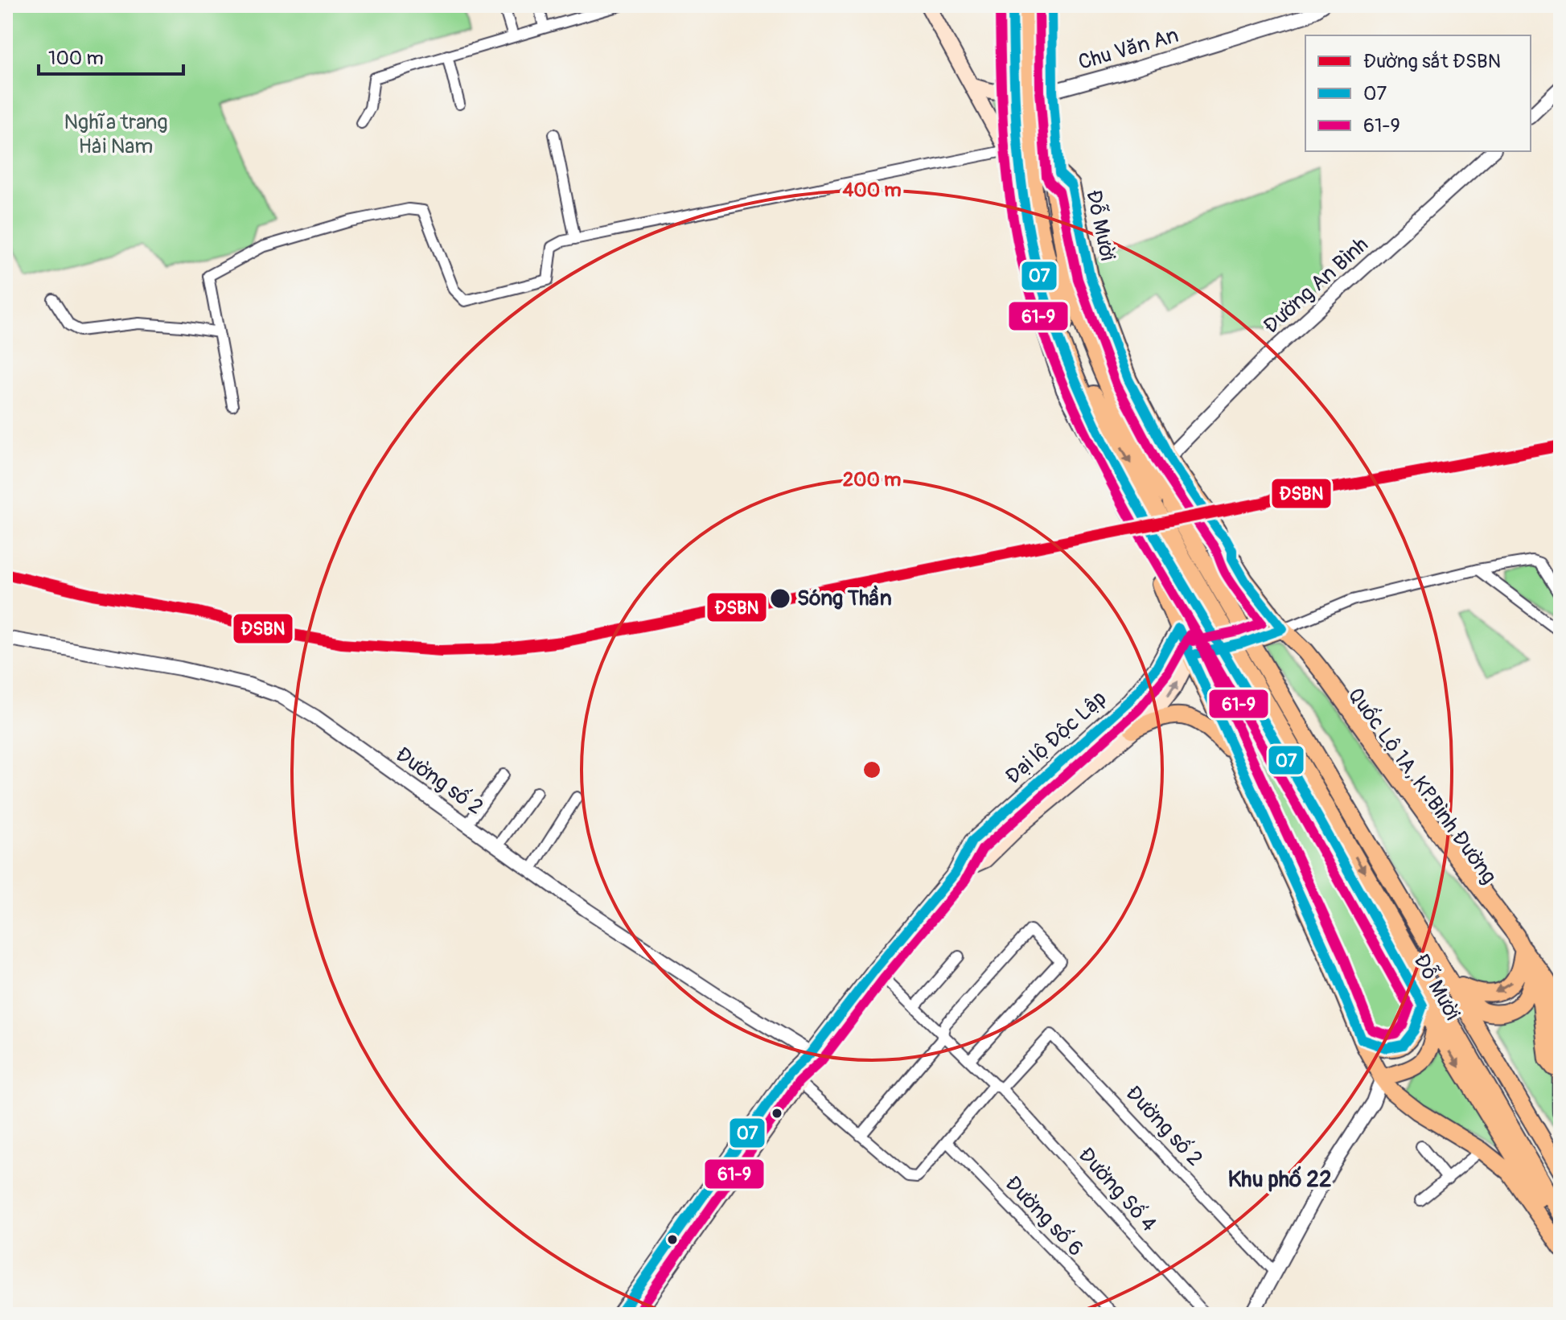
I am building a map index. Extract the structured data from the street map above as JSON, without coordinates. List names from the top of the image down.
{
  "streets": {
    "highway": ["Đỗ Mười"],
    "main road": ["Đại lộ Độc Lập"],
    "street": [
      "Chu Văn An",
      "Đường An Bình",
      "Đường số 2",
      "Đường Số 4",
      "Đường số 6"
    ]
  },
  "crossings": [
    ["Chu Văn An", "Đỗ Mười"],
    ["Đỗ Mười", "Đường An Bình"],
    ["Đại lộ Độc Lập", "Đường số 2"],
    ["Đại lộ Độc Lập", "Đường Số 4"],
    ["Đường số 2", "Đường Số 4"]
  ],
  "districts": ["Khu phố 22"],
  "parks": ["Nghĩa trang Hải Nam"],
  "places": ["Sóng Thần"],
  "lines": ["transit line 07", "transit line 61-9", "rail line ĐSBN"],
  "legend": ["Đường sắt ĐSBN", "07", "61-9"],
  "scale_bar": "100 m",
  "rings": ["400 m", "200 m"]
}
